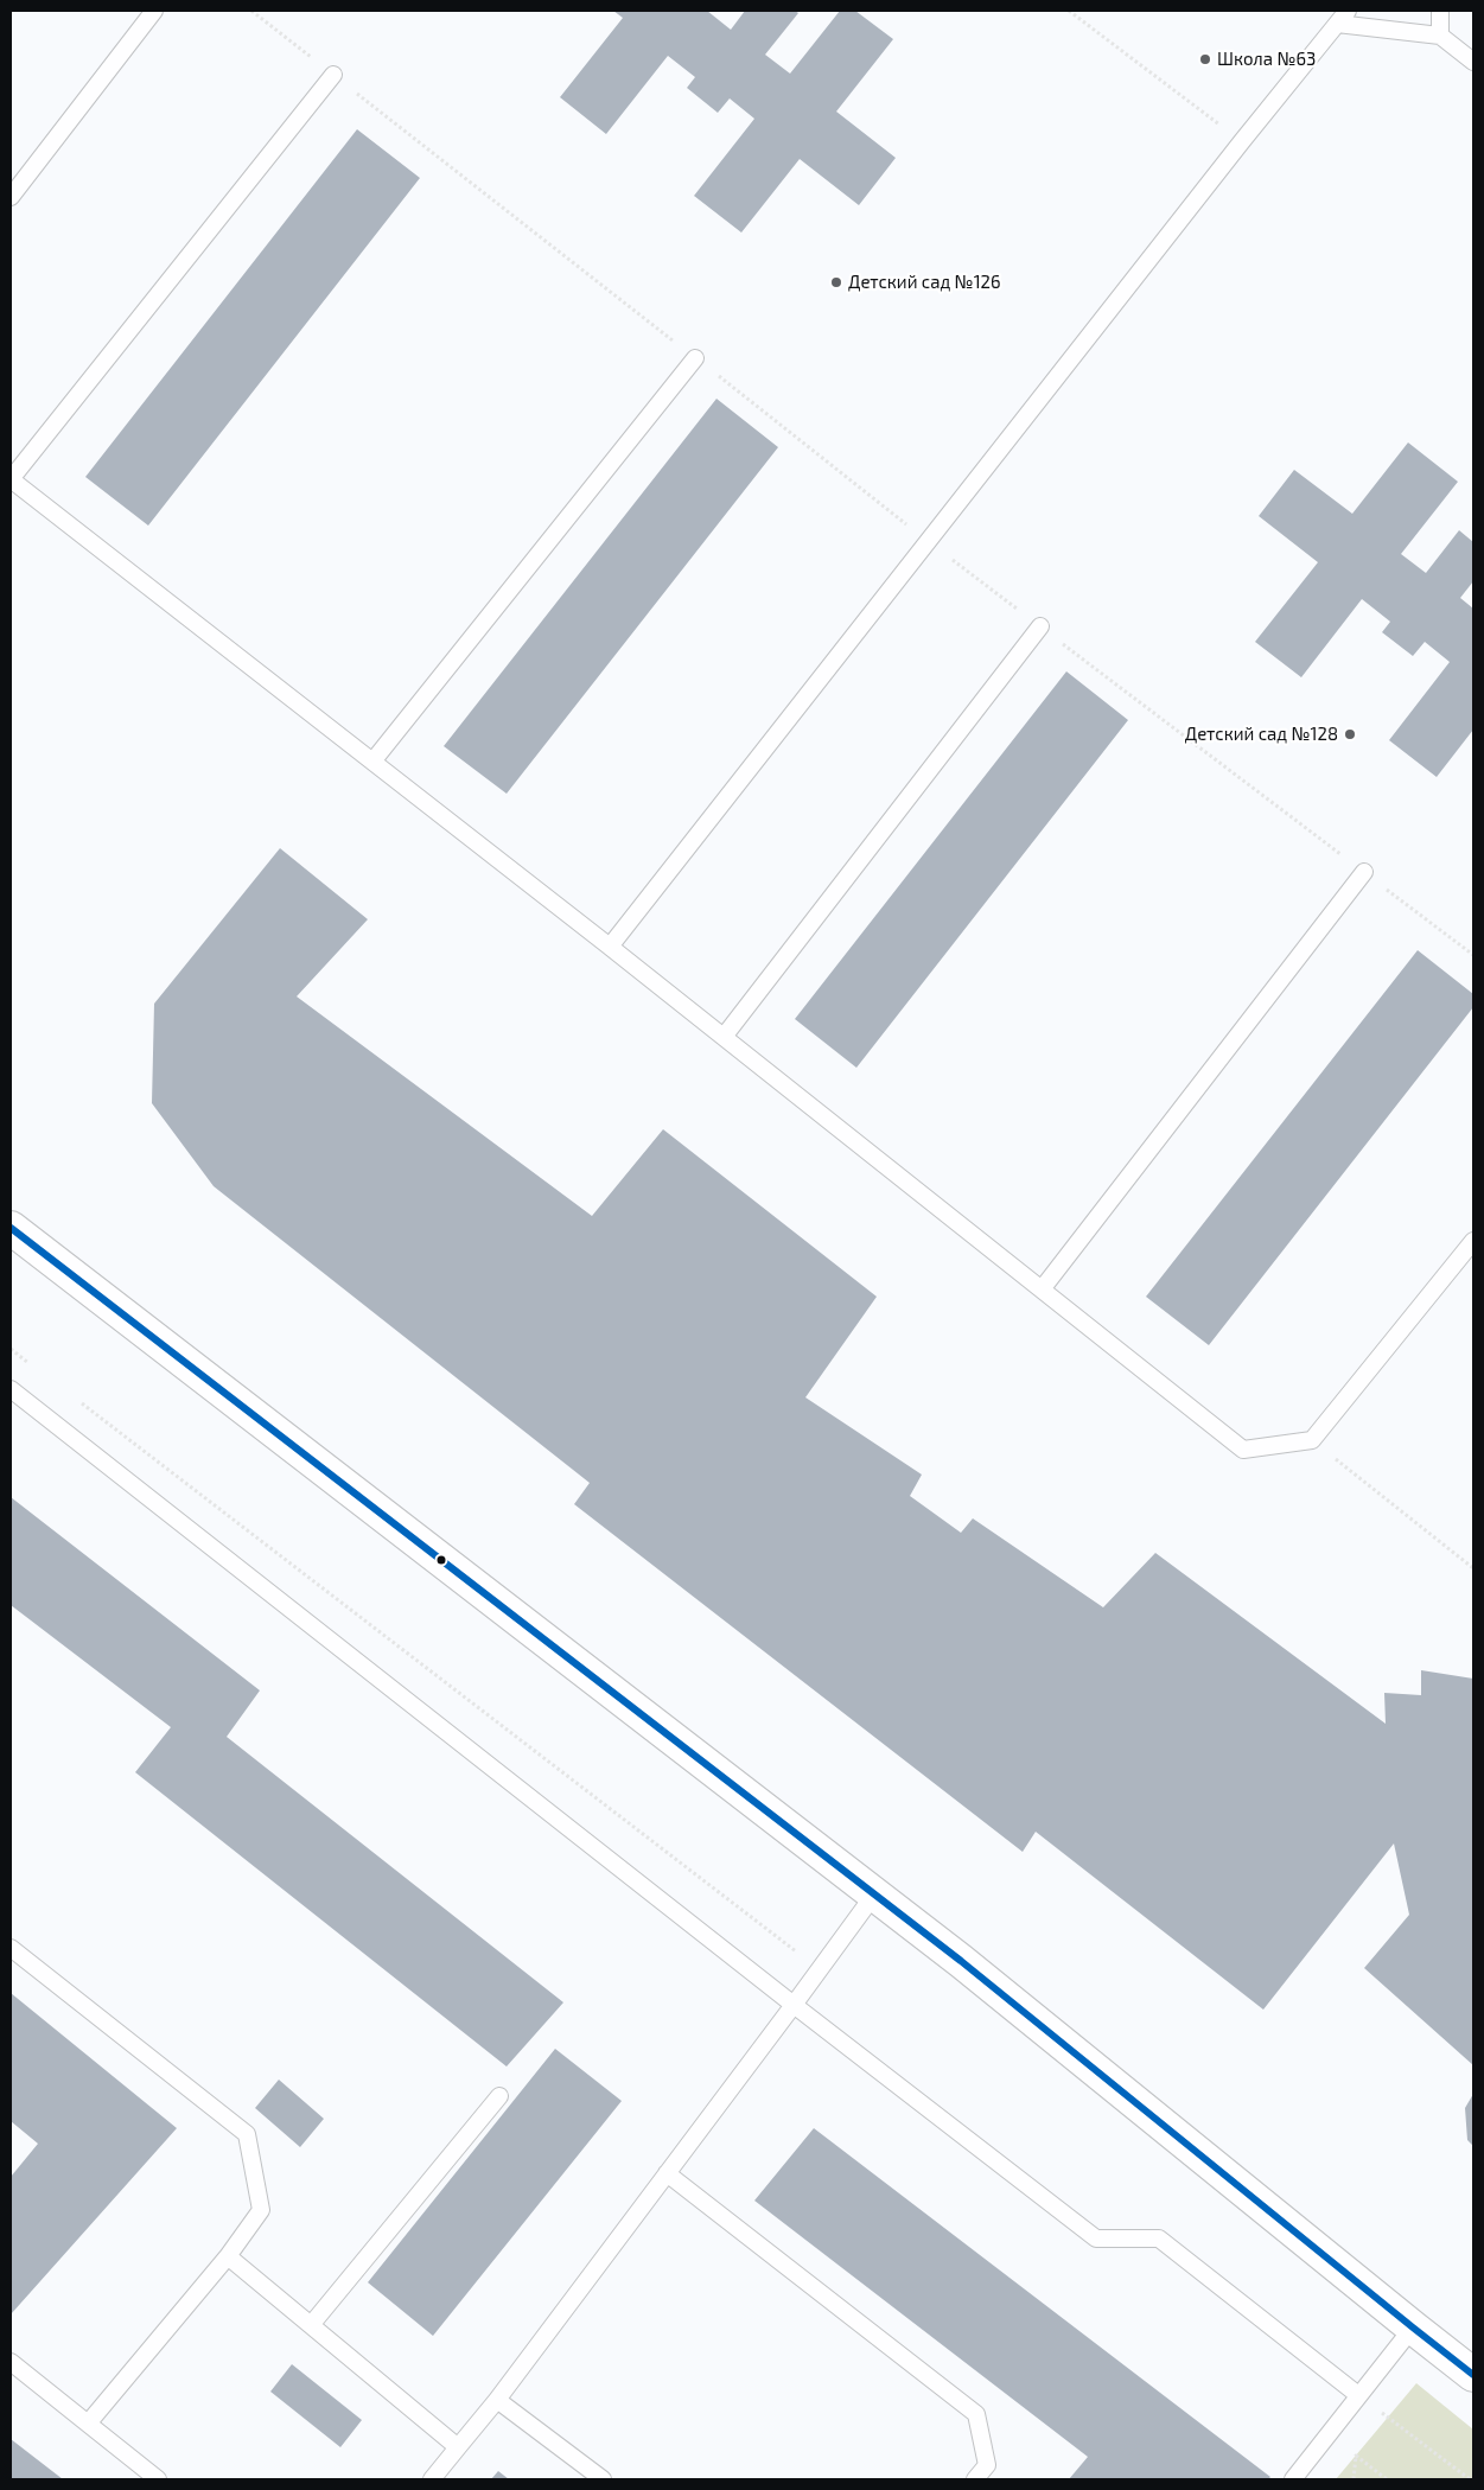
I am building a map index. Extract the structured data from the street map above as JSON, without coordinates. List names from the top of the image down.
{
  "places": ["Школа №63", "Детский сад №126", "Детский сад №128"]
}
